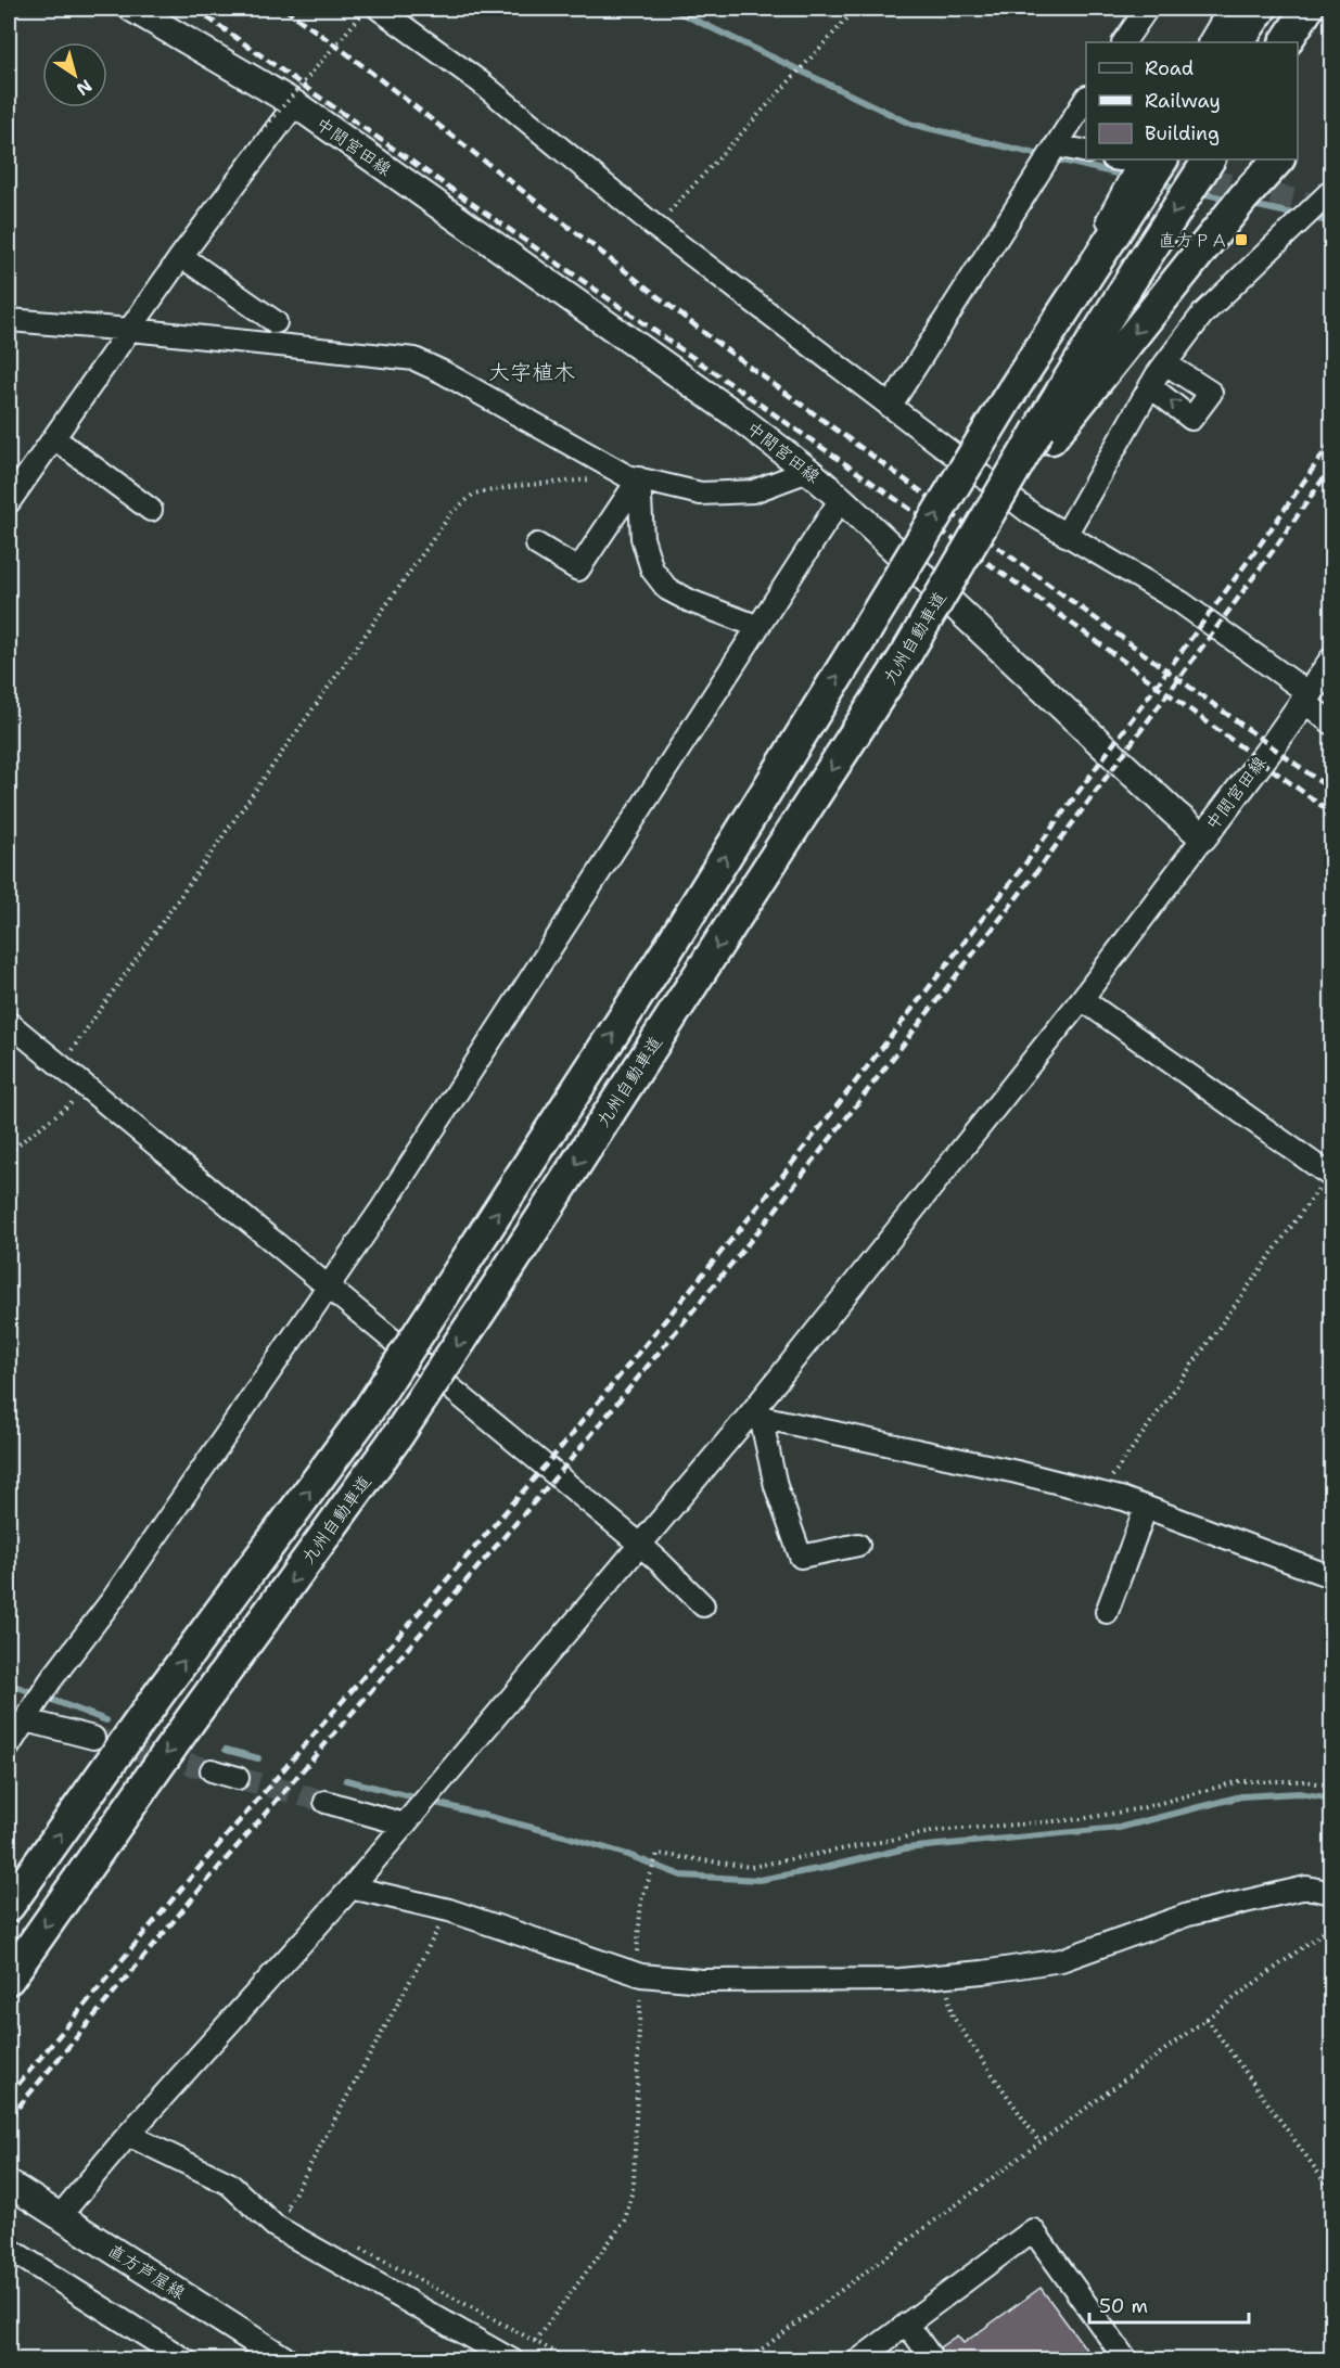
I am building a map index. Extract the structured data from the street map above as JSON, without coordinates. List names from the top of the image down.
{
  "streets": {
    "highway": ["九州自動車道"],
    "main road": ["中間宮田線", "直方芦屋線"]
  },
  "districts": ["大字植木"],
  "places": {
    "transit": ["直方ＰＡ"]
  },
  "legend": ["Road", "Railway", "Building"],
  "scale_bar": "50 m",
  "north": "bottom right"
}
